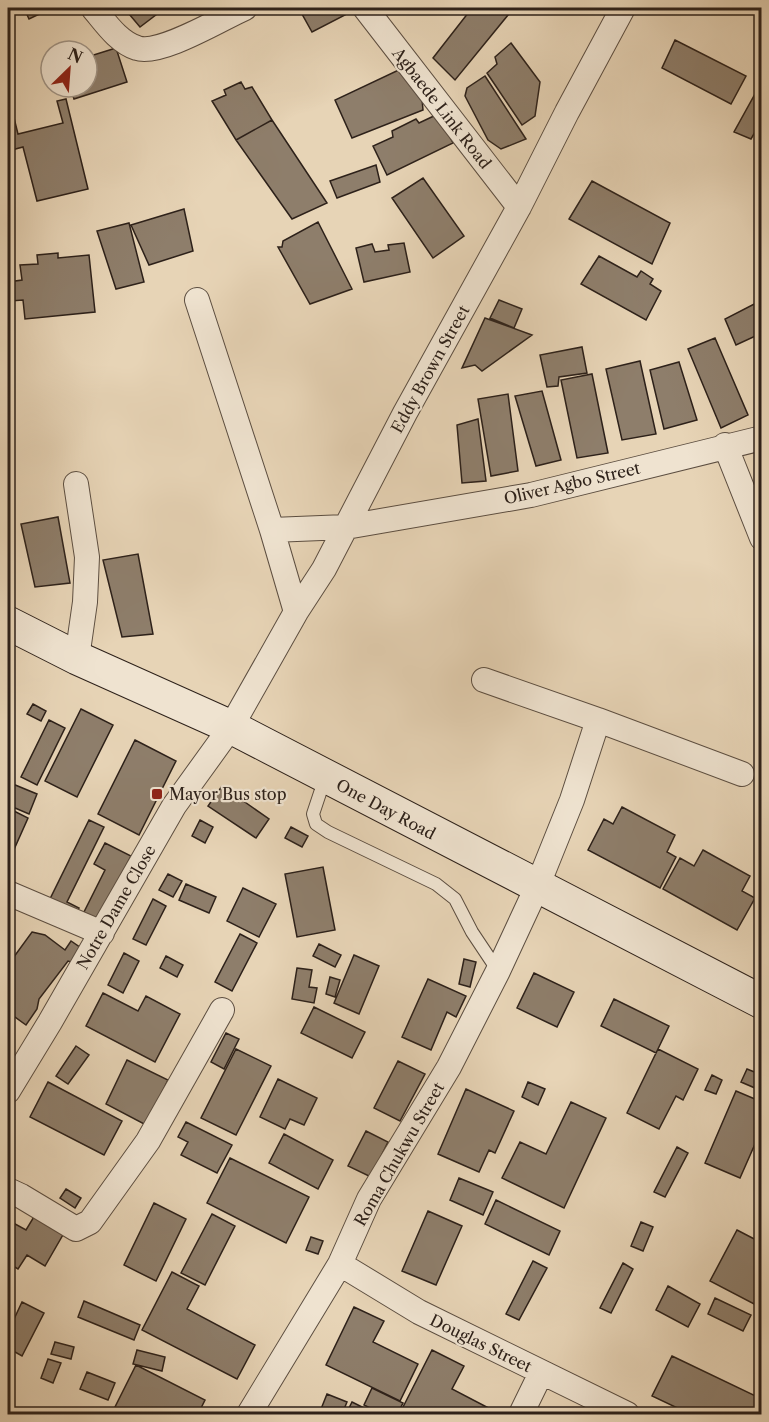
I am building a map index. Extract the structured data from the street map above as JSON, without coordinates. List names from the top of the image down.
{
  "streets": {
    "main road": ["One Day Road"],
    "street": [
      "Agbaede Link Road",
      "Eddy Brown Street",
      "Oliver Agbo Street",
      "Notre Dame Close",
      "Roma Chukwu Street",
      "Douglas Street"
    ]
  },
  "crossings": [
    ["Agbaede Link Road", "Eddy Brown Street"],
    ["Eddy Brown Street", "Oliver Agbo Street"],
    ["Eddy Brown Street", "One Day Road"],
    ["Eddy Brown Street", "Notre Dame Close"],
    ["One Day Road", "Notre Dame Close"],
    ["One Day Road", "Roma Chukwu Street"],
    ["Roma Chukwu Street", "Douglas Street"]
  ],
  "places": {
    "transit": ["Mayor Bus stop"]
  },
  "north": "top right"
}
